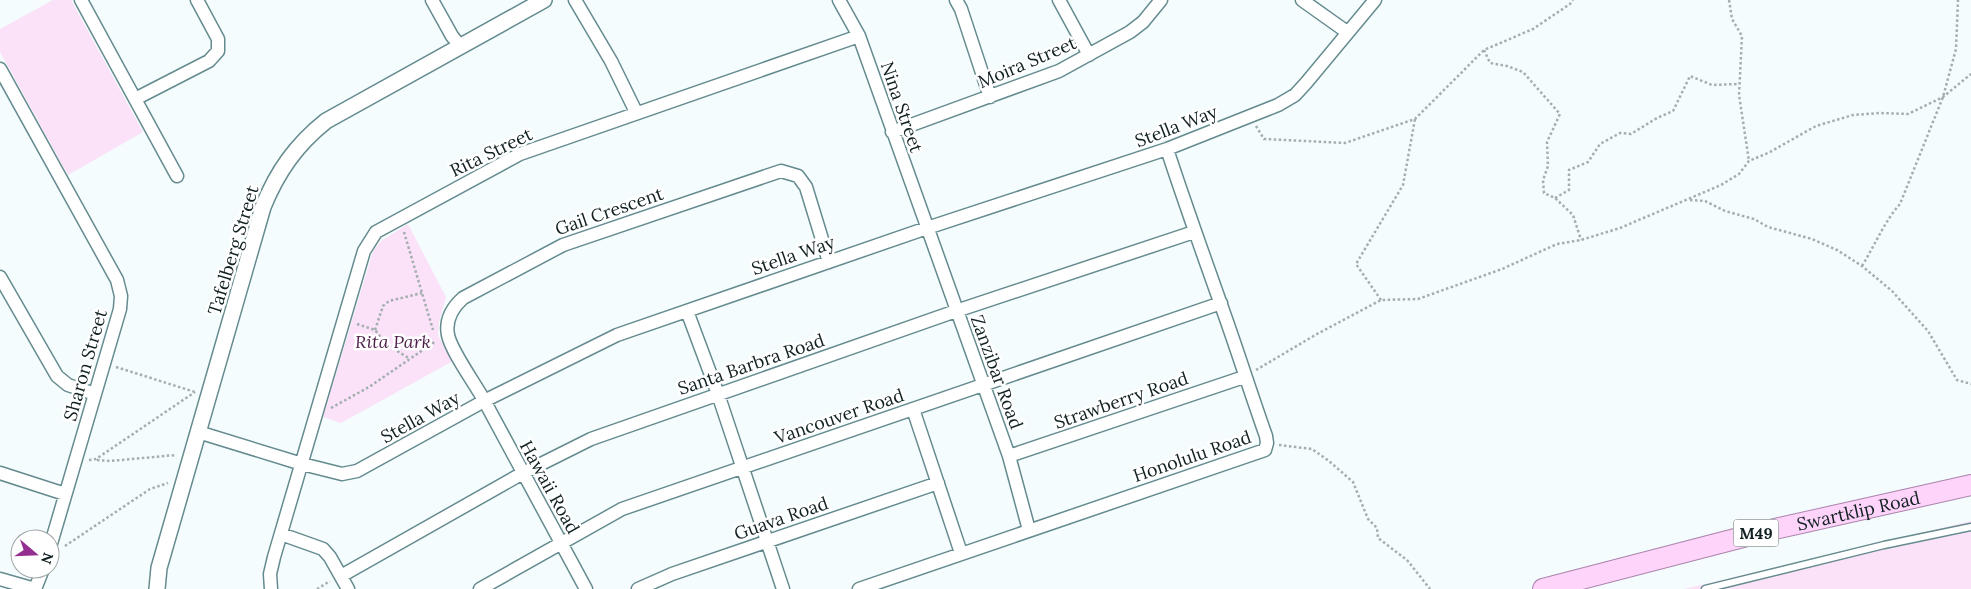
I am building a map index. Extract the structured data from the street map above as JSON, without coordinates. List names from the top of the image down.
{
  "streets": {
    "main road": ["Swartklip Road", "M49"],
    "street": [
      "Moira Street",
      "Nina Street",
      "Stella Way",
      "Rita Street",
      "Gail Crescent",
      "Tafelberg Street",
      "Santa Barbra Road",
      "Sharon Street",
      "Zanzibar Road",
      "Strawberry Road",
      "Vancouver Road",
      "Honolulu Road",
      "Hawaii Road",
      "Guava Road"
    ]
  },
  "crossings": [
    ["Moira Street", "Nina Street"],
    ["Nina Street", "Stella Way"],
    ["Nina Street", "Rita Street"],
    ["Nina Street", "Zanzibar Road"],
    ["Stella Way", "Rita Street"],
    ["Stella Way", "Gail Crescent"],
    ["Stella Way", "Tafelberg Street"],
    ["Stella Way", "Zanzibar Road"],
    ["Stella Way", "Honolulu Road"],
    ["Stella Way", "Hawaii Road"],
    ["Gail Crescent", "Hawaii Road"],
    ["Santa Barbra Road", "Zanzibar Road"],
    ["Santa Barbra Road", "Honolulu Road"],
    ["Santa Barbra Road", "Hawaii Road"],
    ["Zanzibar Road", "Strawberry Road"],
    ["Zanzibar Road", "Vancouver Road"],
    ["Zanzibar Road", "Honolulu Road"],
    ["Strawberry Road", "Honolulu Road"],
    ["Vancouver Road", "Honolulu Road"],
    ["Vancouver Road", "Hawaii Road"]
  ],
  "parks": ["Rita Park"],
  "north": "right"
}
